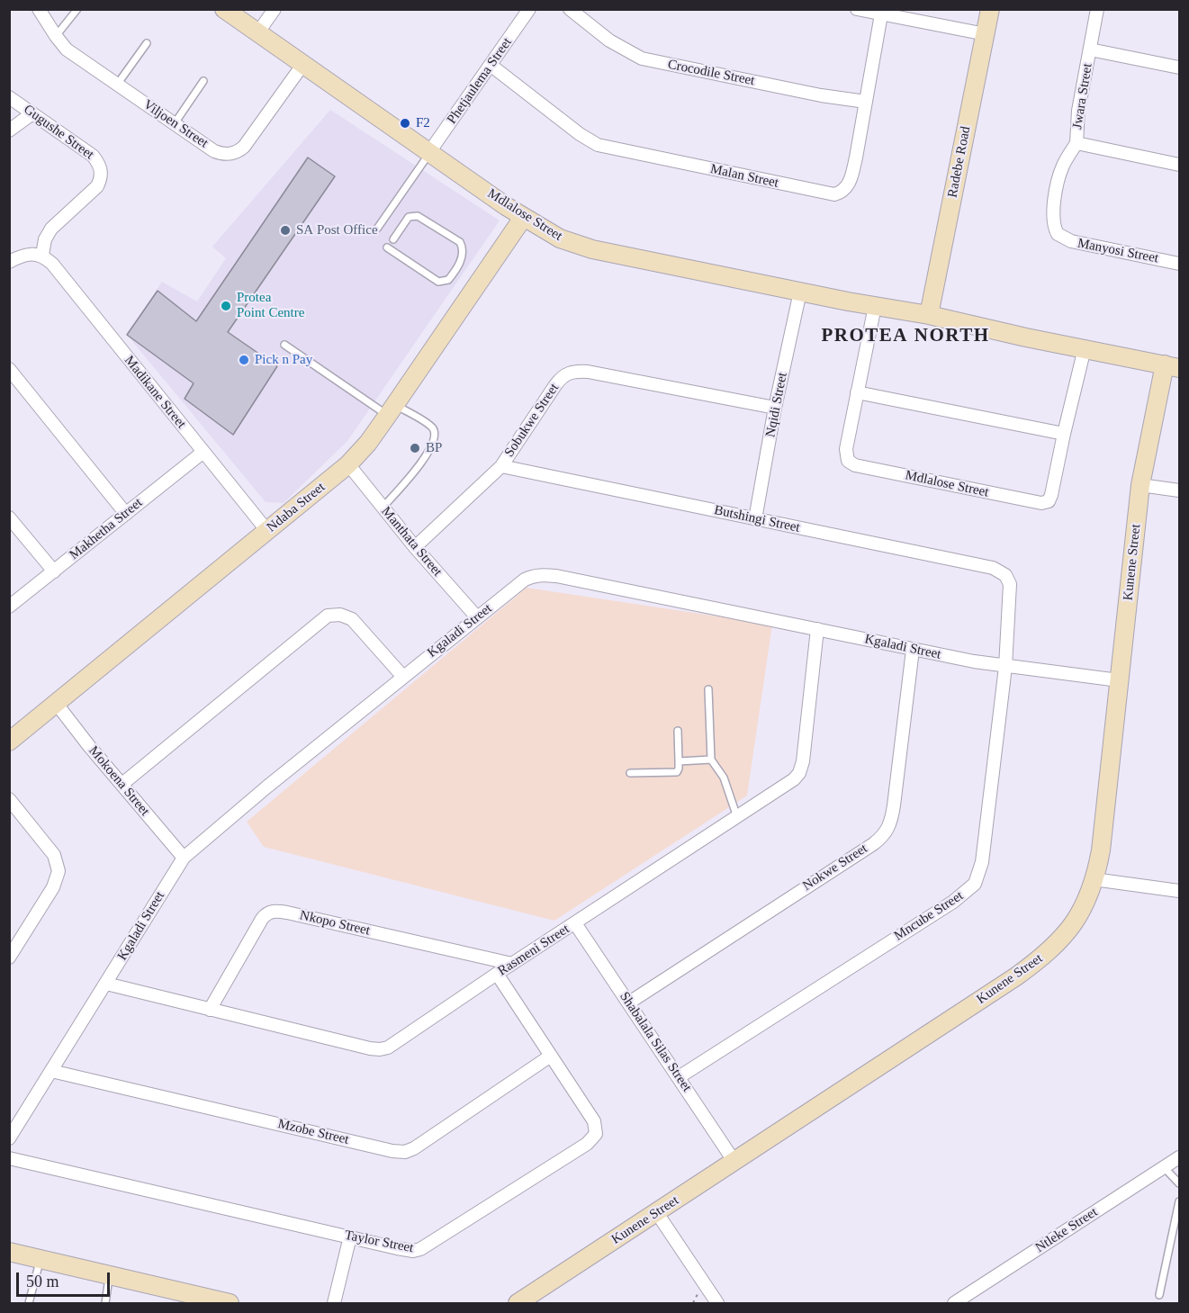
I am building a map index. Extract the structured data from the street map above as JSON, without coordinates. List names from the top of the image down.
{
  "streets": {
    "street": [
      "Crocodile Street",
      "Phetjaulema Street",
      "Jwara Street",
      "Viljoen Street",
      "Gugushe Street",
      "Radebe Road",
      "Malan Street",
      "Mdlalose Street",
      "Manyosi Street",
      "Madikane Street",
      "Nqidi Street",
      "Sobukwe Street",
      "Ndaba Street",
      "Butshingi Street",
      "Makhetha Street",
      "Manthata Street",
      "Kunene Street",
      "Kgaladi Street",
      "Mokoena Street",
      "Nokwe Street",
      "Mncube Street",
      "Nkopo Street",
      "Rasmeni Street",
      "Shabalala Silas Street",
      "Mzobe Street",
      "Ntleke Street",
      "Taylor Street"
    ]
  },
  "crossings": [
    ["Crocodile Street", "Malan Street"],
    ["Phetjaulema Street", "Malan Street"],
    ["Phetjaulema Street", "Mdlalose Street"],
    ["Jwara Street", "Manyosi Street"],
    ["Viljoen Street", "Mdlalose Street"],
    ["Gugushe Street", "Madikane Street"],
    ["Radebe Road", "Mdlalose Street"],
    ["Mdlalose Street", "Nqidi Street"],
    ["Mdlalose Street", "Ndaba Street"],
    ["Mdlalose Street", "Kunene Street"],
    ["Madikane Street", "Ndaba Street"],
    ["Madikane Street", "Makhetha Street"],
    ["Nqidi Street", "Sobukwe Street"],
    ["Nqidi Street", "Butshingi Street"],
    ["Sobukwe Street", "Butshingi Street"],
    ["Sobukwe Street", "Manthata Street"],
    ["Ndaba Street", "Manthata Street"],
    ["Ndaba Street", "Mokoena Street"],
    ["Butshingi Street", "Mncube Street"],
    ["Manthata Street", "Kgaladi Street"],
    ["Kunene Street", "Kgaladi Street"],
    ["Kunene Street", "Shabalala Silas Street"],
    ["Kgaladi Street", "Mokoena Street"],
    ["Kgaladi Street", "Nokwe Street"],
    ["Kgaladi Street", "Mncube Street"],
    ["Kgaladi Street", "Rasmeni Street"],
    ["Kgaladi Street", "Mzobe Street"],
    ["Nokwe Street", "Shabalala Silas Street"],
    ["Mncube Street", "Shabalala Silas Street"],
    ["Nkopo Street", "Rasmeni Street"],
    ["Rasmeni Street", "Shabalala Silas Street"],
    ["Rasmeni Street", "Taylor Street"],
    ["Mzobe Street", "Taylor Street"]
  ],
  "districts": ["PROTEA NORTH"],
  "places": [
    "F2",
    "SA Post Office",
    "Protea Point Centre",
    "Pick n Pay",
    "BP"
  ],
  "scale_bar": "50 m"
}
